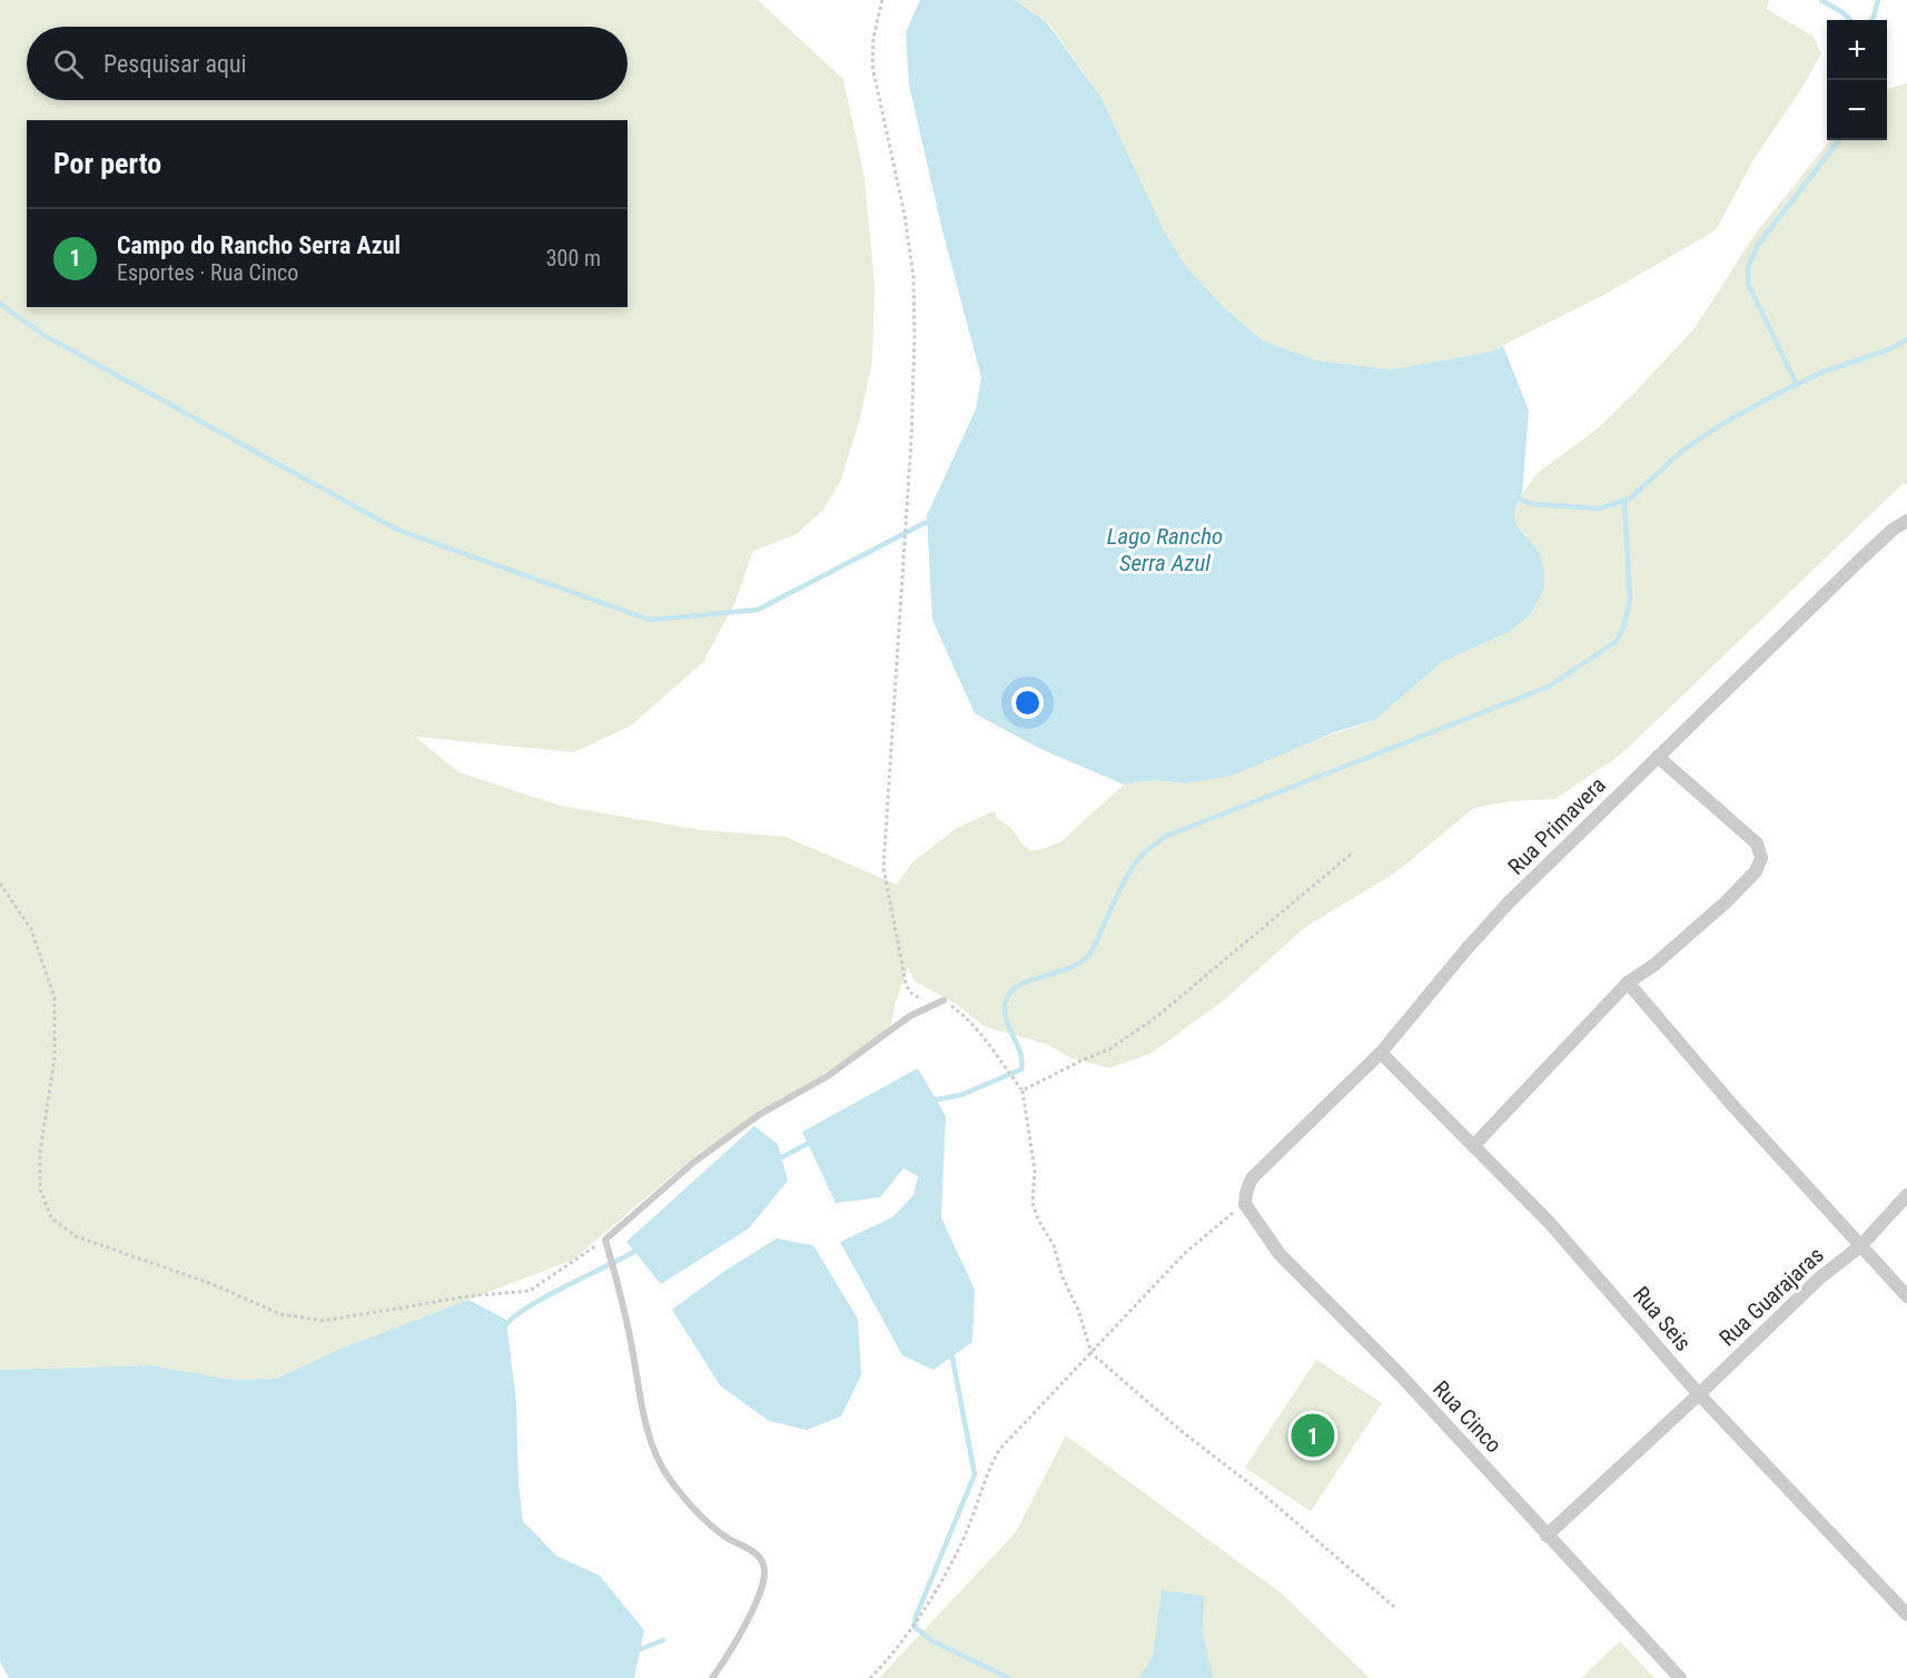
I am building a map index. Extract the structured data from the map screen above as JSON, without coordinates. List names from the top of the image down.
{
  "streets": {
    "street": [
      "Rua Primavera",
      "Rua Guarajaras",
      "Rua Seis",
      "Rua Cinco"
    ]
  },
  "crossings": [
    ["Rua Primavera", "Rua Seis"],
    ["Rua Primavera", "Rua Cinco"],
    ["Rua Guarajaras", "Rua Seis"],
    ["Rua Guarajaras", "Rua Cinco"]
  ],
  "water": ["Lago Rancho Serra Azul"],
  "page": {
    "map_buttons": ["+", "−"],
    "search": "Pesquisar aqui",
    "heading": "Por perto",
    "list": [
      {
        "mark": "1",
        "name": "Campo do Rancho Serra Azul",
        "note": "Esportes · Rua Cinco",
        "value": "300 m"
      }
    ],
    "pins": "1"
  }
}
